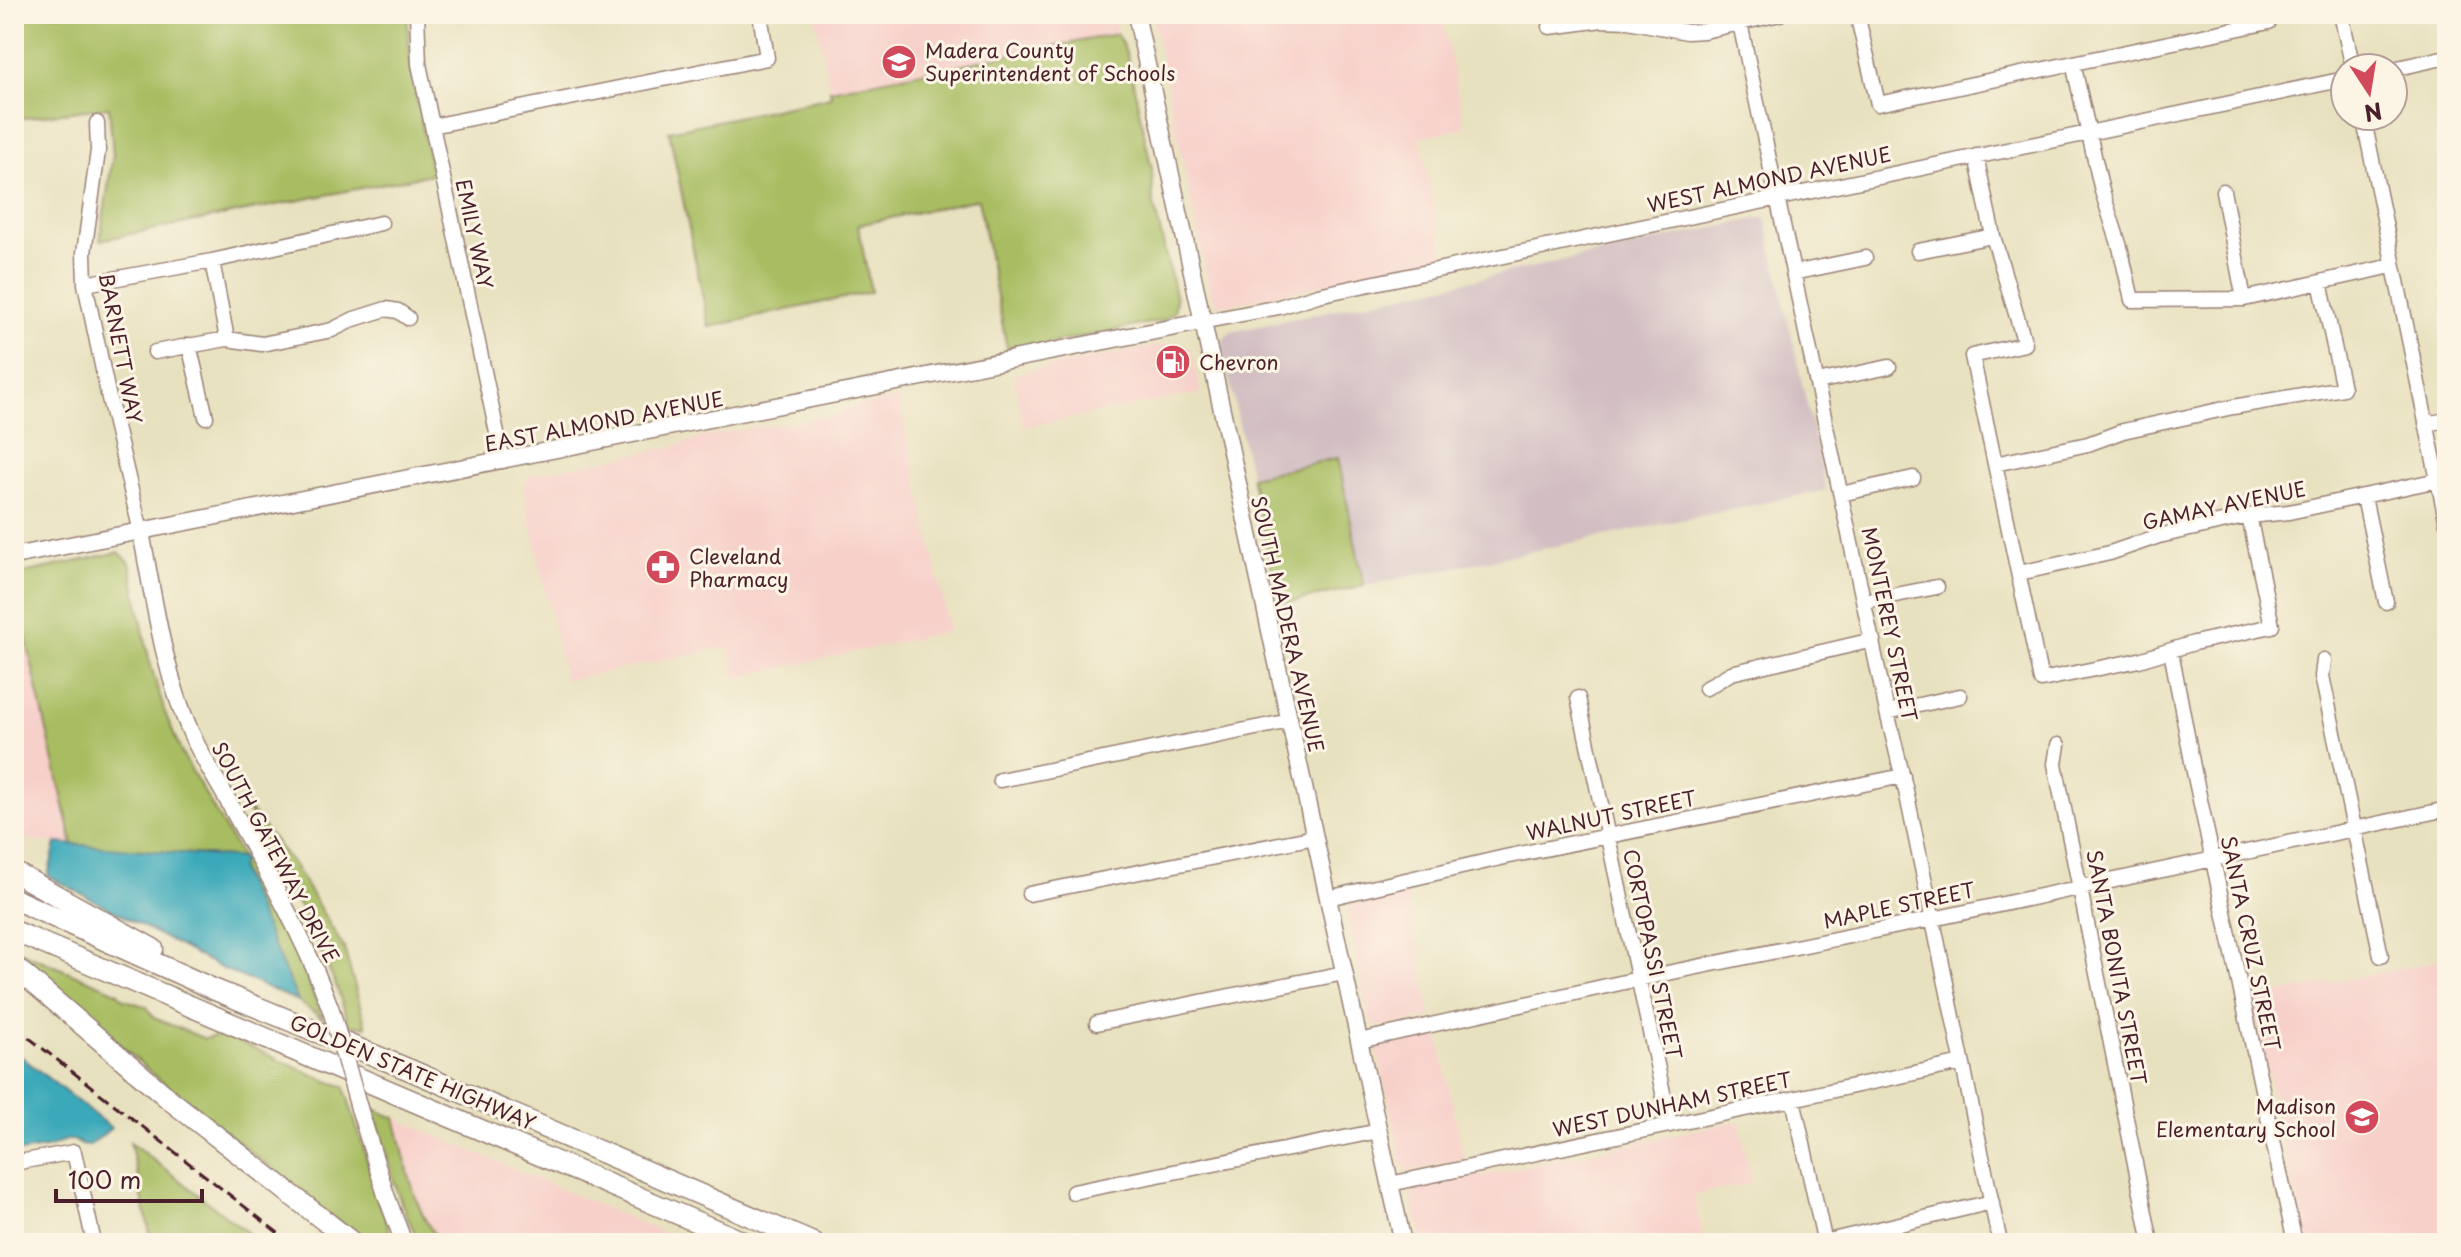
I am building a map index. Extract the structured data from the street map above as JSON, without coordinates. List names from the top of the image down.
{
  "streets": {
    "highway": ["GOLDEN STATE HIGHWAY"],
    "main road": ["EAST ALMOND AVENUE", "SOUTH MADERA AVENUE", "SOUTH GATEWAY DRIVE"],
    "street": [
      "WEST ALMOND AVENUE",
      "EMILY WAY",
      "BARNETT WAY",
      "GAMAY AVENUE",
      "MONTEREY STREET",
      "WALNUT STREET",
      "MAPLE STREET",
      "SANTA CRUZ STREET",
      "CORTOPASSI STREET",
      "SANTA BONITA STREET",
      "WEST DUNHAM STREET"
    ]
  },
  "crossings": [
    ["WEST ALMOND AVENUE", "EAST ALMOND AVENUE"],
    ["WEST ALMOND AVENUE", "SOUTH MADERA AVENUE"],
    ["WEST ALMOND AVENUE", "MONTEREY STREET"],
    ["EMILY WAY", "EAST ALMOND AVENUE"],
    ["BARNETT WAY", "EAST ALMOND AVENUE"],
    ["BARNETT WAY", "SOUTH GATEWAY DRIVE"],
    ["EAST ALMOND AVENUE", "SOUTH MADERA AVENUE"],
    ["EAST ALMOND AVENUE", "SOUTH GATEWAY DRIVE"],
    ["SOUTH MADERA AVENUE", "WALNUT STREET"],
    ["SOUTH MADERA AVENUE", "MAPLE STREET"],
    ["SOUTH MADERA AVENUE", "WEST DUNHAM STREET"],
    ["MONTEREY STREET", "WALNUT STREET"],
    ["MONTEREY STREET", "MAPLE STREET"],
    ["MONTEREY STREET", "WEST DUNHAM STREET"],
    ["WALNUT STREET", "CORTOPASSI STREET"],
    ["MAPLE STREET", "SANTA CRUZ STREET"],
    ["MAPLE STREET", "CORTOPASSI STREET"],
    ["MAPLE STREET", "SANTA BONITA STREET"],
    ["CORTOPASSI STREET", "WEST DUNHAM STREET"]
  ],
  "places": {
    "school or university": ["Madera County Superintendent of Schools", "Madison Elementary School"],
    "fuel station": ["Chevron"],
    "pharmacy": ["Cleveland Pharmacy"]
  },
  "scale_bar": "100 m",
  "north": "bottom"
}
